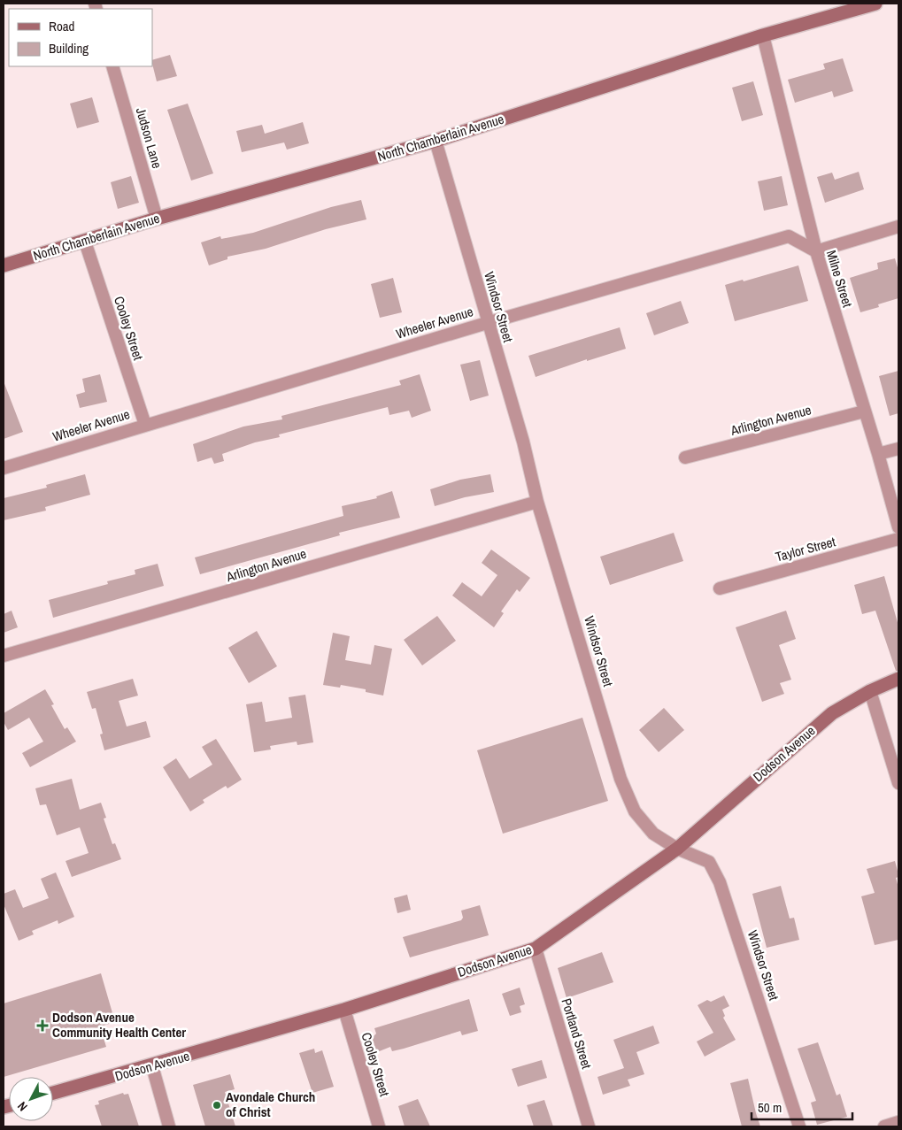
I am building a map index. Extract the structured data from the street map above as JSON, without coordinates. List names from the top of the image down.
{
  "streets": {
    "main road": ["North Chamberlain Avenue", "Dodson Avenue"],
    "street": [
      "Judson Lane",
      "Milne Street",
      "Windsor Street",
      "Wheeler Avenue",
      "Cooley Street",
      "Arlington Avenue",
      "Taylor Street",
      "Portland Street"
    ]
  },
  "crossings": [
    ["Judson Lane", "North Chamberlain Avenue"],
    ["North Chamberlain Avenue", "Milne Street"],
    ["North Chamberlain Avenue", "Windsor Street"],
    ["North Chamberlain Avenue", "Cooley Street"],
    ["Milne Street", "Wheeler Avenue"],
    ["Milne Street", "Arlington Avenue"],
    ["Windsor Street", "Wheeler Avenue"],
    ["Windsor Street", "Arlington Avenue"],
    ["Windsor Street", "Dodson Avenue"],
    ["Wheeler Avenue", "Cooley Street"],
    ["Cooley Street", "Dodson Avenue"],
    ["Dodson Avenue", "Portland Street"]
  ],
  "places": {
    "health": ["Dodson Avenue Community Health Center"],
    "other": ["Avondale Church of Christ"]
  },
  "legend": ["Road", "Building"],
  "scale_bar": "50 m",
  "north": "bottom left"
}
